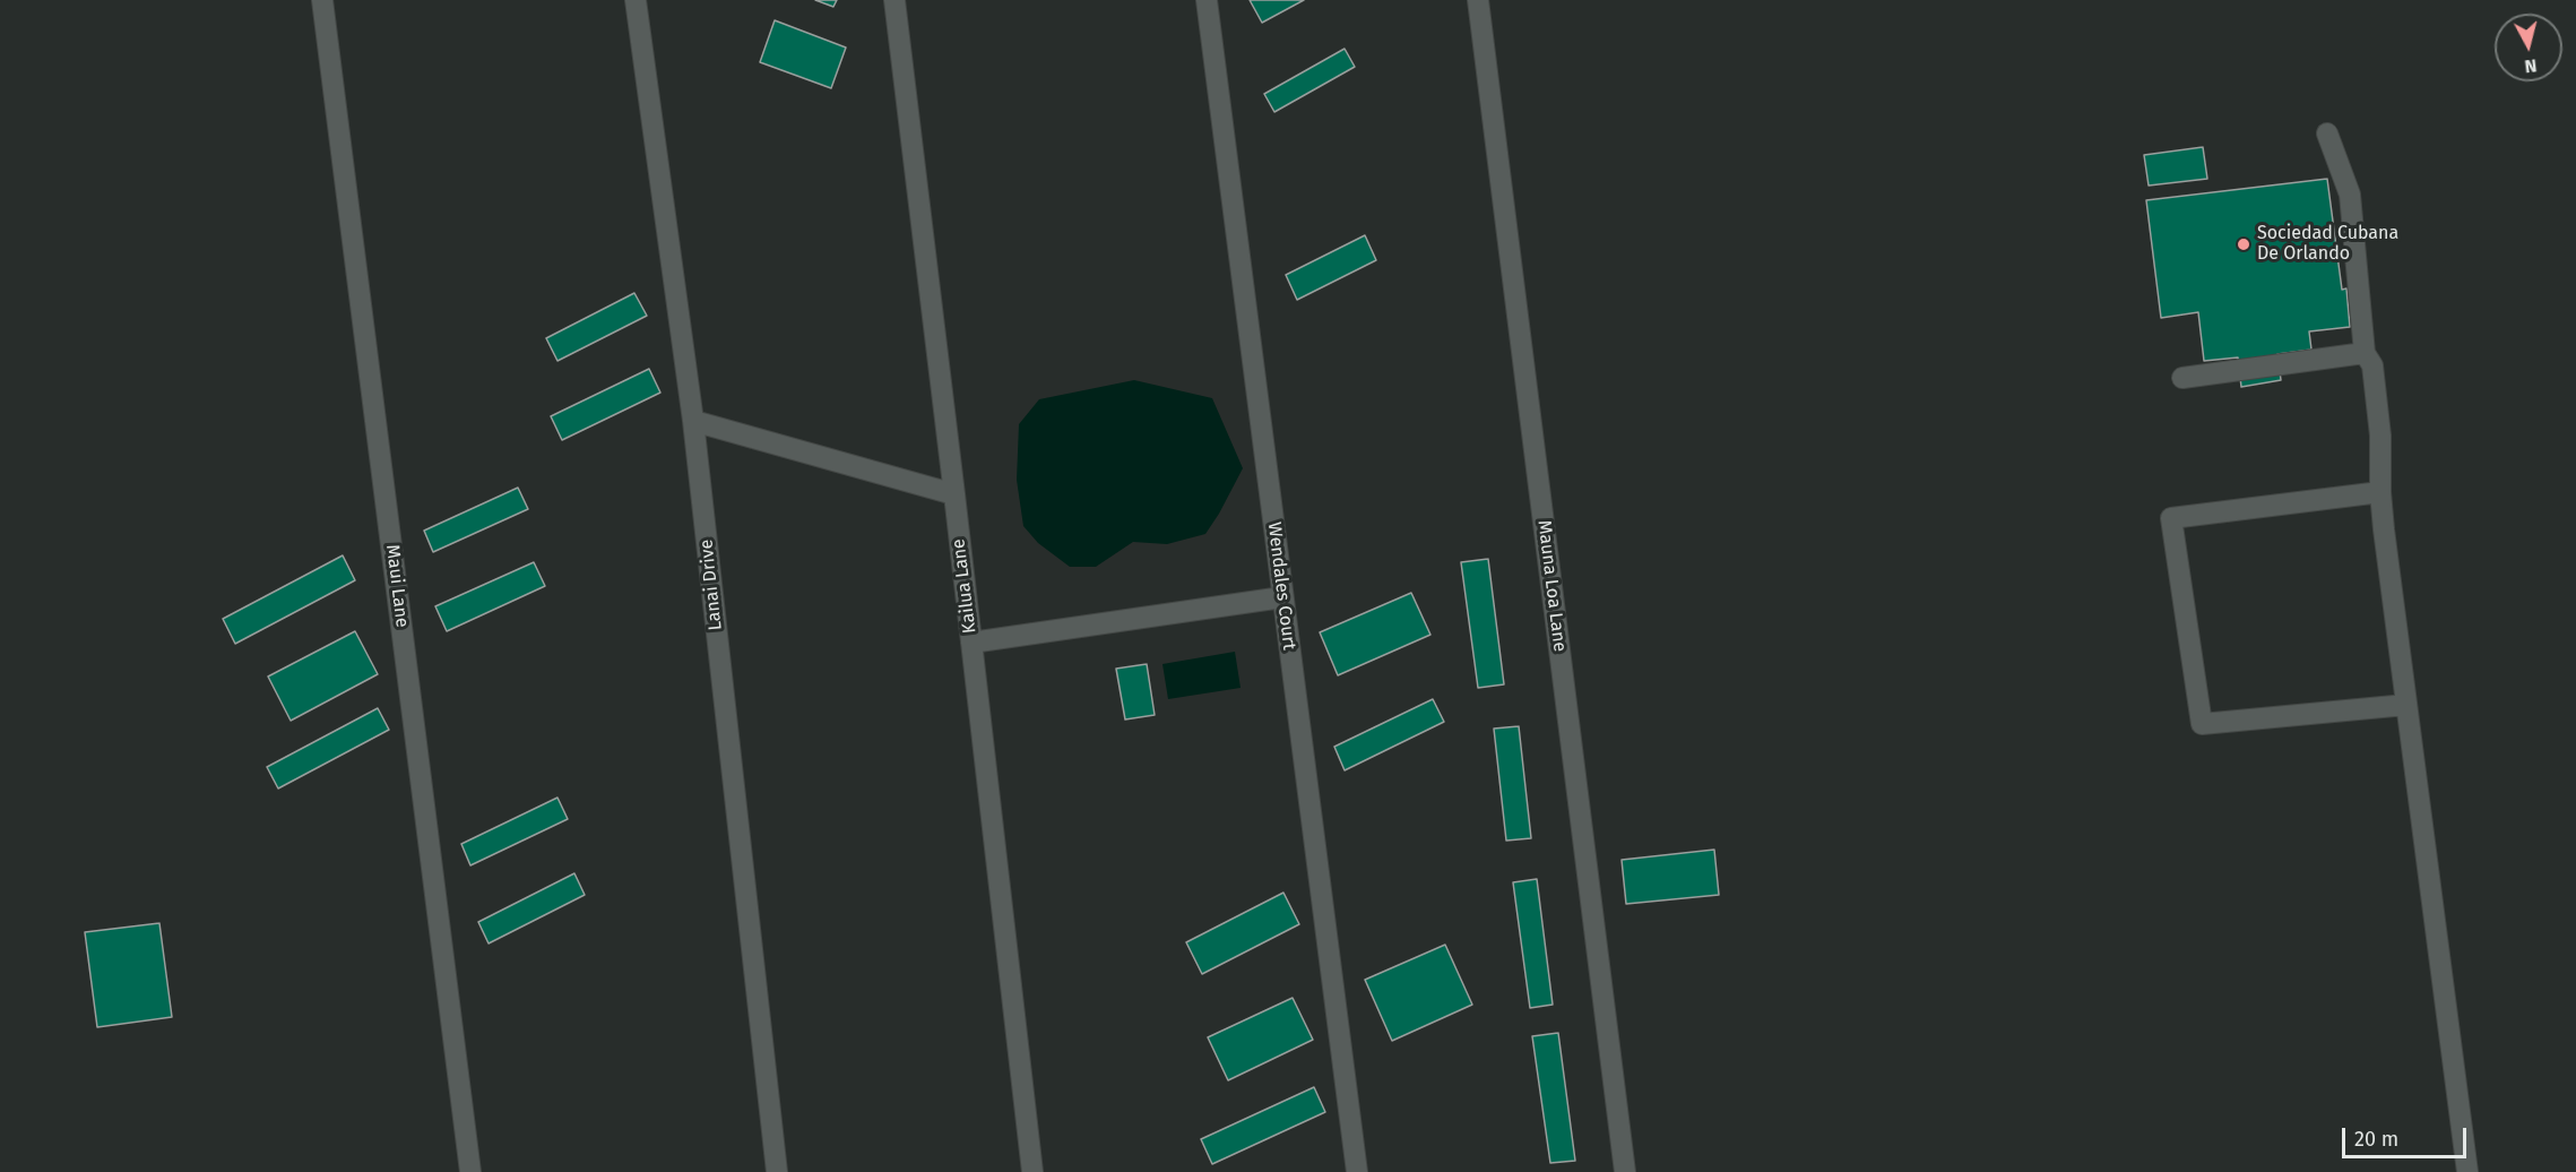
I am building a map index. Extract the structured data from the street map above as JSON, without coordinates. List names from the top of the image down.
{
  "streets": {
    "street": [
      "Lanai Drive",
      "Maui Lane",
      "Kailua Lane",
      "Wendales Court",
      "Mauna Loa Lane"
    ]
  },
  "places": ["Sociedad Cubana De Orlando"],
  "scale_bar": "20 m",
  "north": "bottom"
}
